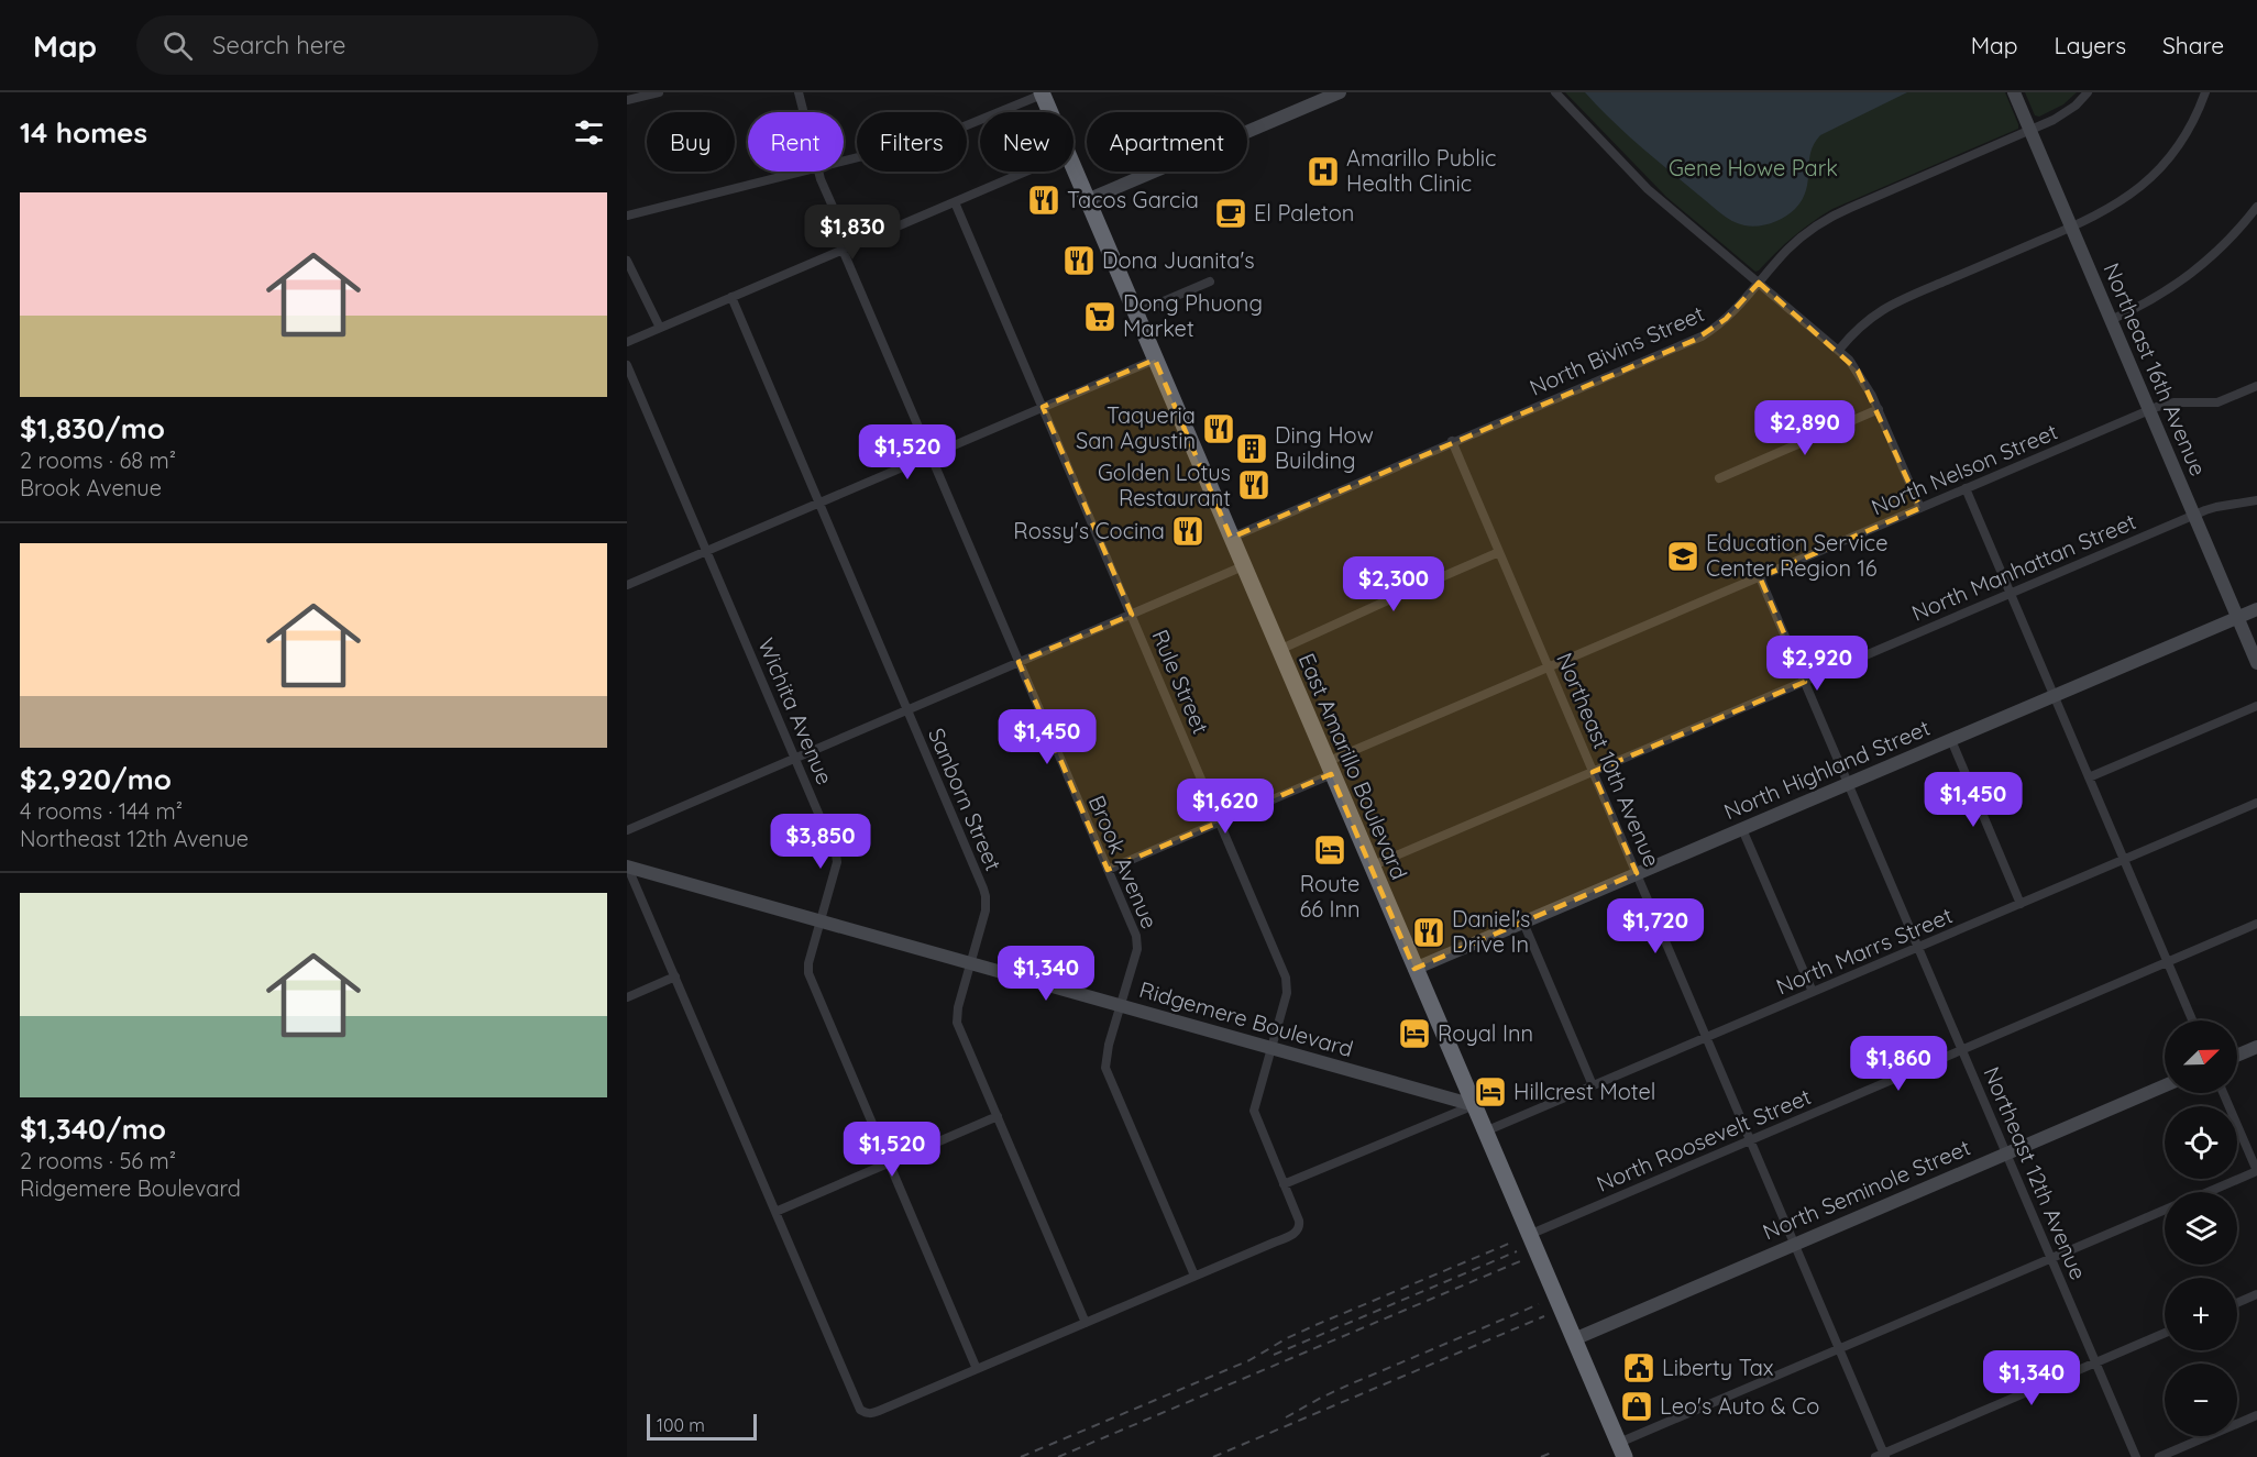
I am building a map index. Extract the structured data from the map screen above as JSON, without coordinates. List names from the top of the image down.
{
  "streets": {
    "highway": ["East Amarillo Boulevard"],
    "street": [
      "North Bivins Street",
      "Northeast 16th Avenue",
      "North Nelson Street",
      "North Manhattan Street",
      "Rule Street",
      "Wichita Avenue",
      "Northeast 10th Avenue",
      "North Highland Street",
      "Sanborn Street",
      "Brook Avenue",
      "North Marrs Street",
      "Ridgemere Boulevard",
      "North Roosevelt Street",
      "Northeast 12th Avenue",
      "North Seminole Street"
    ]
  },
  "crossings": [
    ["North Bivins Street", "Northeast 16th Avenue"],
    ["North Bivins Street", "Northeast 10th Avenue"],
    ["North Bivins Street", "East Amarillo Boulevard"],
    ["Northeast 16th Avenue", "North Nelson Street"],
    ["Northeast 16th Avenue", "North Manhattan Street"],
    ["Northeast 16th Avenue", "North Highland Street"],
    ["North Nelson Street", "Rule Street"],
    ["North Nelson Street", "Northeast 10th Avenue"],
    ["North Nelson Street", "East Amarillo Boulevard"],
    ["North Nelson Street", "Brook Avenue"],
    ["North Nelson Street", "Northeast 12th Avenue"],
    ["North Manhattan Street", "Northeast 10th Avenue"],
    ["North Manhattan Street", "East Amarillo Boulevard"],
    ["North Manhattan Street", "Northeast 12th Avenue"],
    ["Rule Street", "Brook Avenue"],
    ["Rule Street", "Ridgemere Boulevard"],
    ["Wichita Avenue", "Ridgemere Boulevard"],
    ["Northeast 10th Avenue", "North Highland Street"],
    ["Northeast 10th Avenue", "North Marrs Street"],
    ["Northeast 10th Avenue", "North Roosevelt Street"],
    ["Northeast 10th Avenue", "North Seminole Street"],
    ["East Amarillo Boulevard", "North Highland Street"],
    ["East Amarillo Boulevard", "North Marrs Street"],
    ["East Amarillo Boulevard", "Ridgemere Boulevard"],
    ["East Amarillo Boulevard", "North Roosevelt Street"],
    ["East Amarillo Boulevard", "North Seminole Street"],
    ["North Highland Street", "Northeast 12th Avenue"],
    ["Sanborn Street", "Ridgemere Boulevard"],
    ["Brook Avenue", "Ridgemere Boulevard"],
    ["North Marrs Street", "Northeast 12th Avenue"],
    ["North Roosevelt Street", "Northeast 12th Avenue"],
    ["Northeast 12th Avenue", "North Seminole Street"]
  ],
  "parks": ["Gene Howe Park"],
  "places": {
    "hospital": ["Amarillo Public Health Clinic"],
    "restaurant": [
      "Tacos Garcia",
      "Dona Juanita's",
      "Taqueria San Agustin",
      "Golden Lotus Restaurant",
      "Rossy's Cocina",
      "Daniel's Drive In"
    ],
    "cafe": ["El Paleton"],
    "supermarket": ["Dong Phuong Market"],
    "building": ["Ding How Building"],
    "school or university": ["Education Service Center Region 16"],
    "hotel": ["Route 66 Inn", "Royal Inn", "Hillcrest Motel"],
    "public building": ["Liberty Tax"],
    "shop": ["Leo's Auto & Co"]
  },
  "scale_bar": "100 m",
  "north": "top right",
  "page": {
    "header": "Map",
    "search": "Search here",
    "nav": ["Map", "Layers", "Share"],
    "heading": "14 homes",
    "chip": [
      "Buy",
      "Rent",
      "Filters",
      "New",
      "Apartment"
    ],
    "list": [
      {
        "name": "$1,830/mo",
        "note": "2 rooms · 68 m² · Brook Avenue"
      },
      {
        "name": "$2,920/mo",
        "note": "4 rooms · 144 m² · Northeast 12th Avenue"
      },
      {
        "name": "$1,340/mo",
        "note": "2 rooms · 56 m² · Ridgemere Boulevard"
      }
    ],
    "price": [
      "$1,830",
      "$2,890",
      "$1,520",
      "$2,300",
      "$2,920",
      "$1,450",
      "$1,450",
      "$1,620",
      "$3,850",
      "$1,720",
      "$1,340",
      "$1,860",
      "$1,520",
      "$1,340"
    ],
    "map_buttons": ["+", "−"],
    "scale": "100 m"
  }
}
